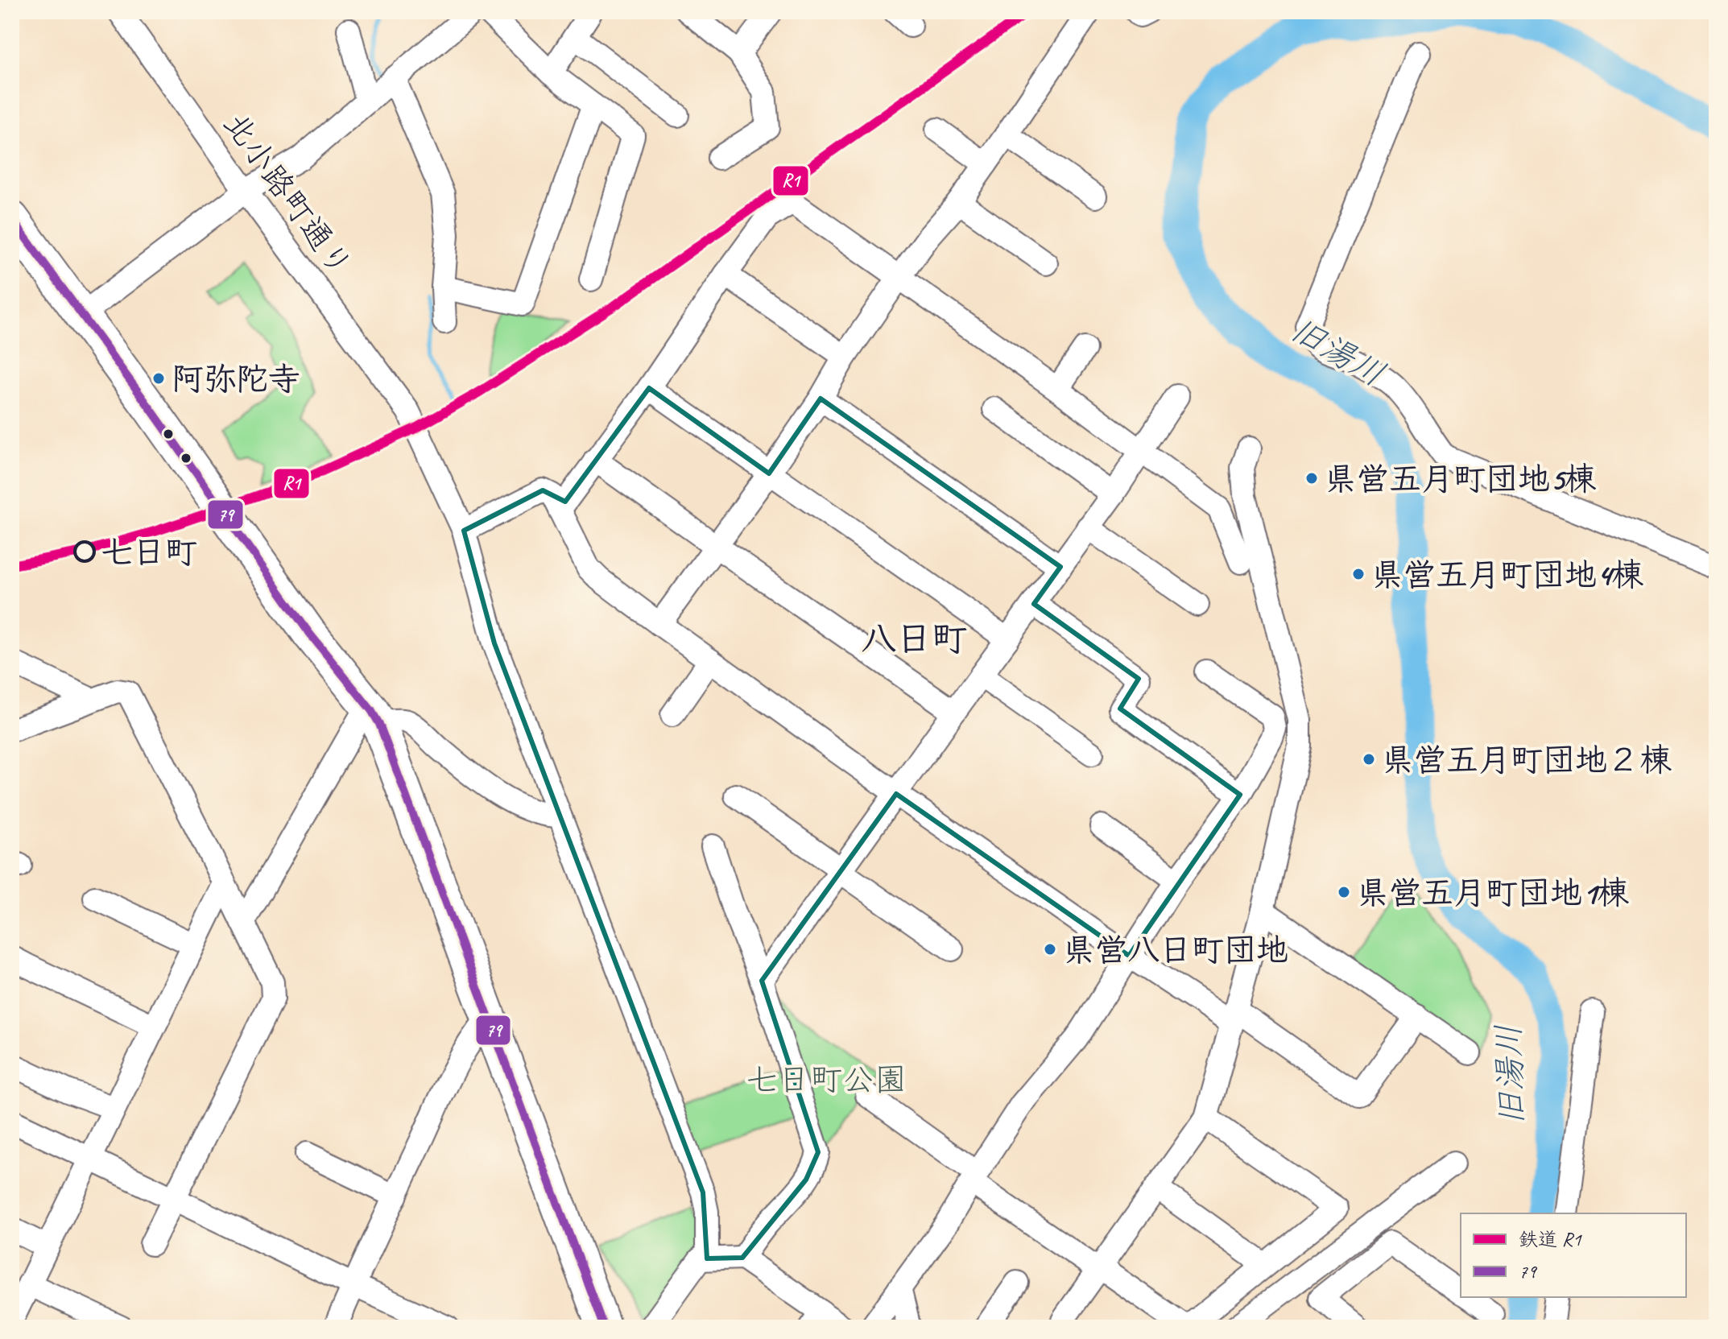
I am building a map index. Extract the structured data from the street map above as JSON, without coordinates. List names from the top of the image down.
{
  "streets": {
    "street": ["北小路町通り"]
  },
  "districts": ["八日町"],
  "water": ["旧湯川"],
  "parks": ["七日町公園"],
  "places": [
    "阿弥陀寺",
    "県営五月町団地5棟",
    "七日町",
    "県営五月町団地4棟",
    "県営五月町団地２棟",
    "県営五月町団地1棟",
    "県営八日町団地"
  ],
  "lines": ["rail line R1", "transit line 79"],
  "legend": ["鉄道 R1", "79"]
}
